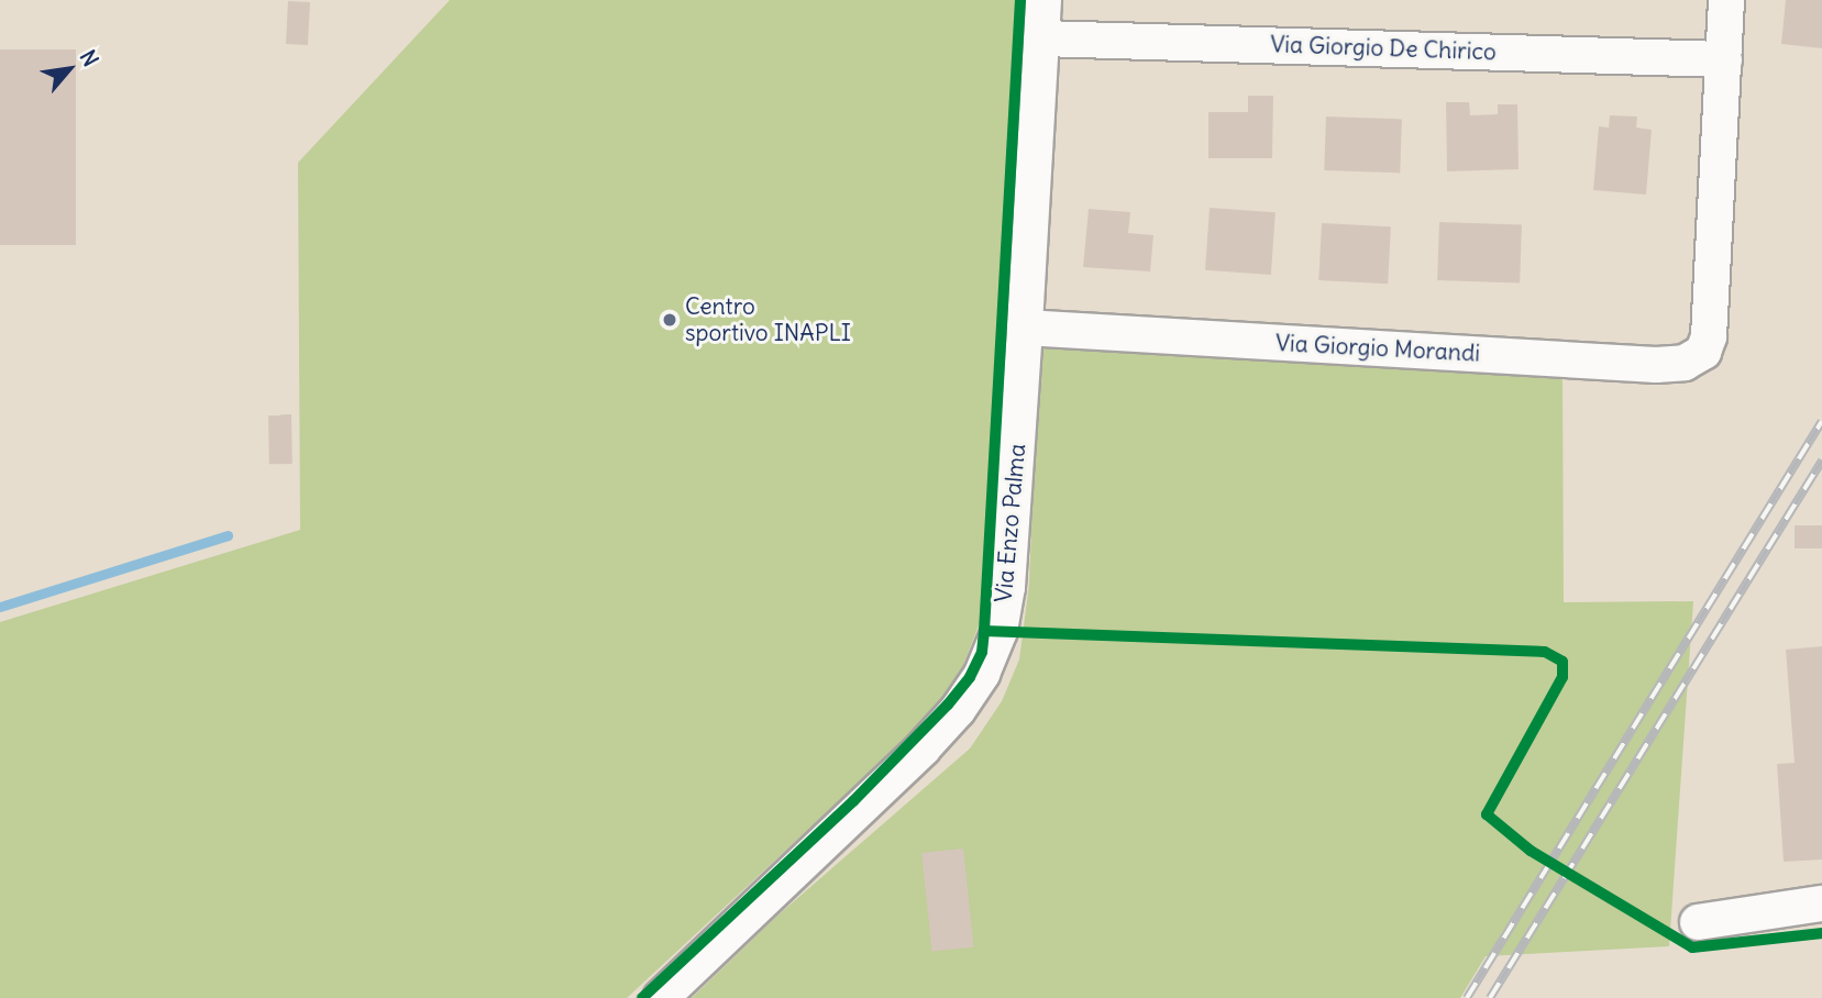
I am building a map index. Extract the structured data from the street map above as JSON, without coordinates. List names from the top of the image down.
{
  "streets": {
    "street": ["Via Giorgio De Chirico", "Via Giorgio Morandi", "Via Enzo Palma"]
  },
  "crossings": [
    ["Via Giorgio De Chirico", "Via Giorgio Morandi"],
    ["Via Giorgio Morandi", "Via Enzo Palma"]
  ],
  "places": ["Centro sportivo INAPLI"],
  "north": "top right"
}
